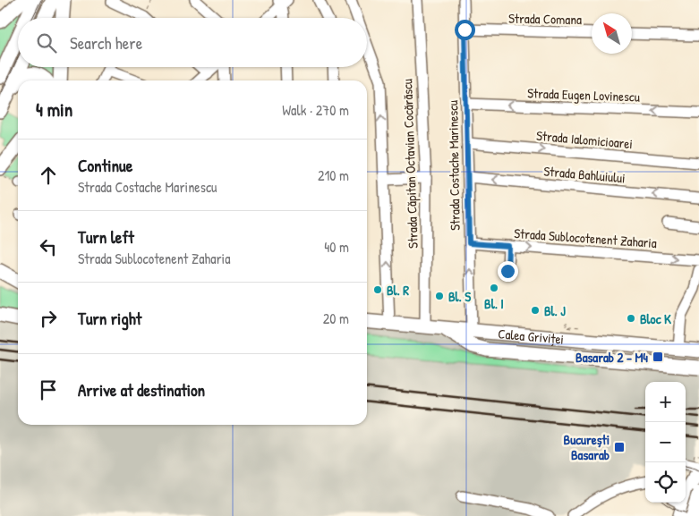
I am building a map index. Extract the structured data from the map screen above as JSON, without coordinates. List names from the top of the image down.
{
  "streets": {
    "main road": ["Calea Griviței"],
    "street": [
      "Strada Comana",
      "Strada Eugen Lovinescu",
      "Strada Ialomicioarei",
      "Strada Căpitan Octavian Cocărăscu",
      "Strada Costache Marinescu",
      "Strada Bahluiului",
      "Strada Sublocotenent Zaharia"
    ]
  },
  "crossings": [
    ["Strada Comana", "Strada Costache Marinescu"],
    ["Strada Eugen Lovinescu", "Strada Costache Marinescu"],
    ["Strada Ialomicioarei", "Strada Costache Marinescu"],
    ["Strada Căpitan Octavian Cocărăscu", "Calea Griviței"],
    ["Strada Costache Marinescu", "Strada Bahluiului"],
    ["Strada Costache Marinescu", "Strada Sublocotenent Zaharia"],
    ["Strada Costache Marinescu", "Calea Griviței"]
  ],
  "one_way": [
    "Strada Eugen Lovinescu",
    "Strada Ialomicioarei",
    "Strada Bahluiului",
    "Strada Sublocotenent Zaharia"
  ],
  "places": {
    "other": [
      "Bl. I",
      "Bl. R",
      "Bl. S",
      "Bl. J",
      "Bloc K"
    ],
    "transit": ["Basarab 2 - M4", "București Basarab"]
  },
  "north": "top left",
  "page": {
    "search": "Search here",
    "heading": ["4 min", "Walk · 270 m"],
    "list": [
      ["Continue", "Strada Costache Marinescu", "210 m"],
      ["Turn left", "Strada Sublocotenent Zaharia", "40 m"],
      ["Turn right", "20 m"],
      "Arrive at destination"
    ],
    "map_buttons": ["+", "−"]
  }
}
